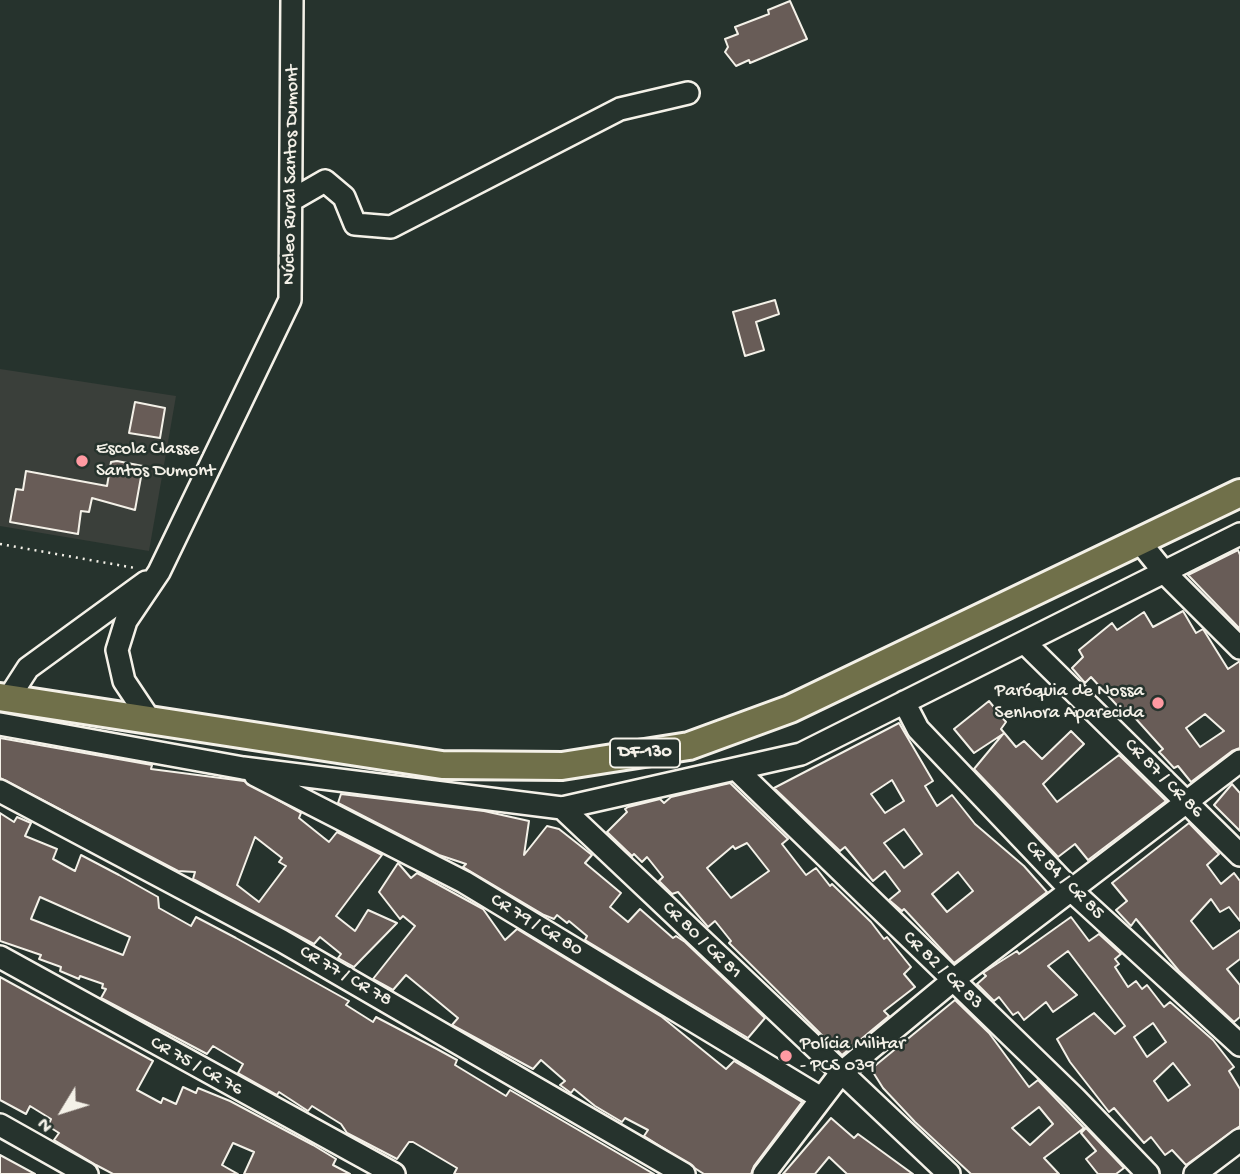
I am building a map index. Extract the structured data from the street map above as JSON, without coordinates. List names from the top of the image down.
{
  "streets": {
    "main road": ["DF-130"],
    "street": [
      "Núcleo Rural Santos Dumont",
      "CR 87 / CR 86",
      "CR 84 / CR 85",
      "CR 79 / CR 80",
      "CR 80 / CR 81",
      "CR 82 / CR 83",
      "CR 77 / CR 78",
      "CR 75 / CR 76"
    ]
  },
  "crossings": [
    ["Núcleo Rural Santos Dumont", "DF-130"]
  ],
  "places": ["Escola Classe Santos Dumont", "Paróquia de Nossa Senhora Aparecida", "Polícia Militar - PCS 039"],
  "north": "bottom left"
}
